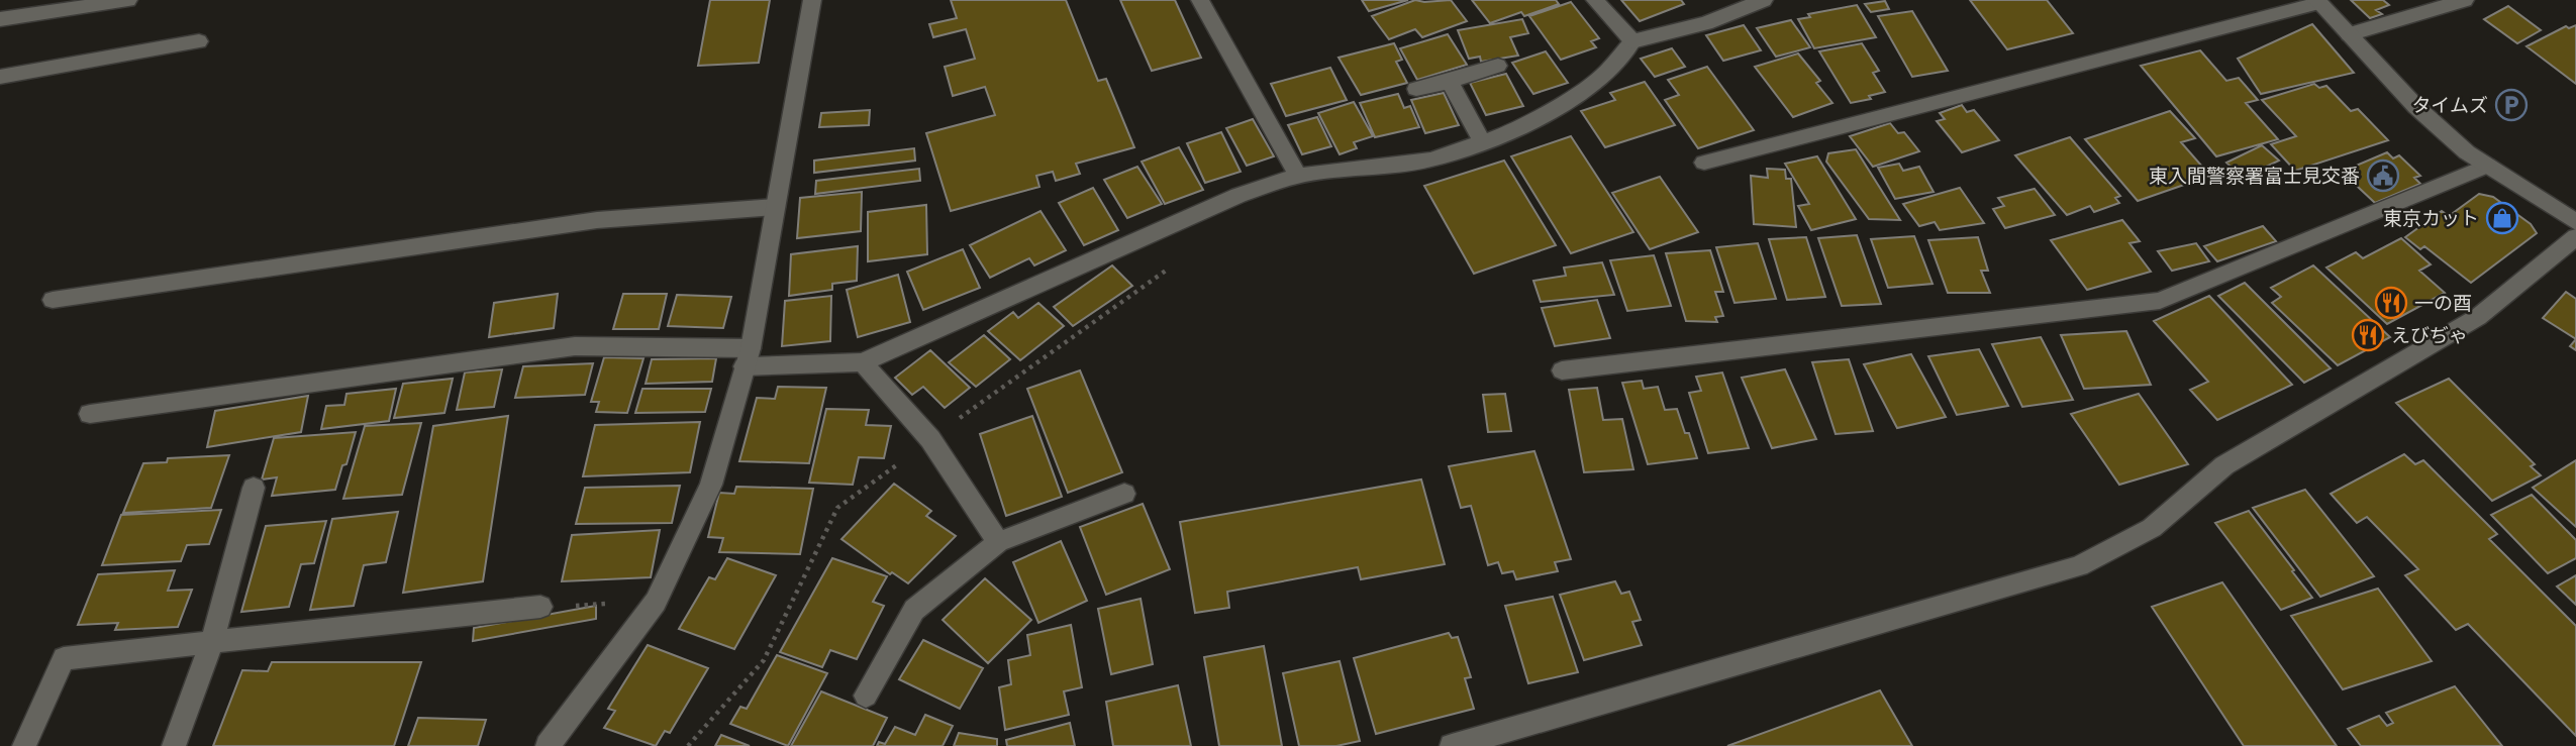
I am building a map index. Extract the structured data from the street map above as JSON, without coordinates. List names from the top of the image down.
{
  "places": {
    "parking": ["タイムズ"],
    "public building": ["東入間警察署富士見交番"],
    "shop": ["東京カット"],
    "restaurant": ["一の酉", "えびぢゃ"]
  }
}
